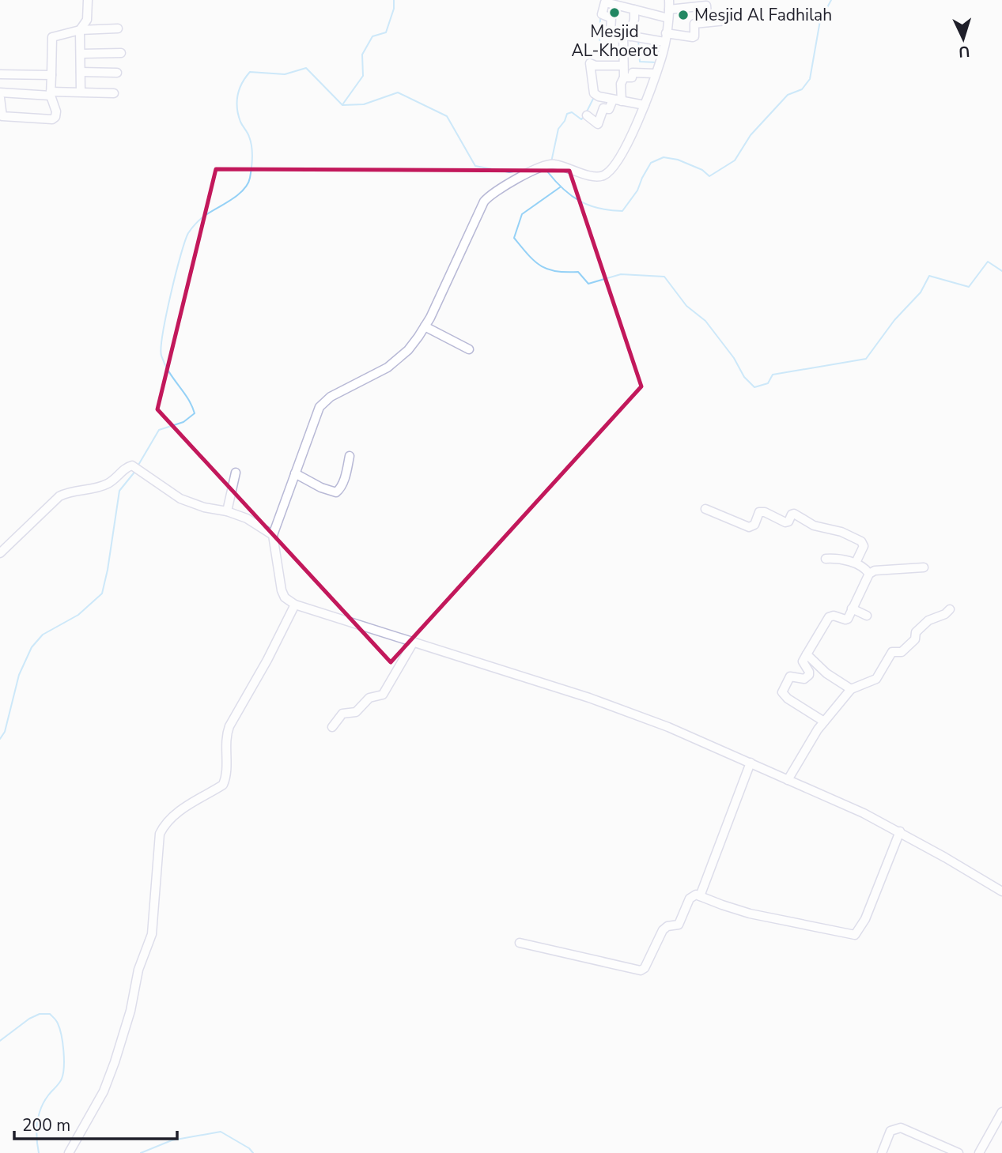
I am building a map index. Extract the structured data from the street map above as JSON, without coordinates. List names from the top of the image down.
{
  "places": ["Mesjid AL-Khoerot", "Mesjid Al Fadhilah"],
  "scale_bar": "200 m",
  "north": "bottom"
}
